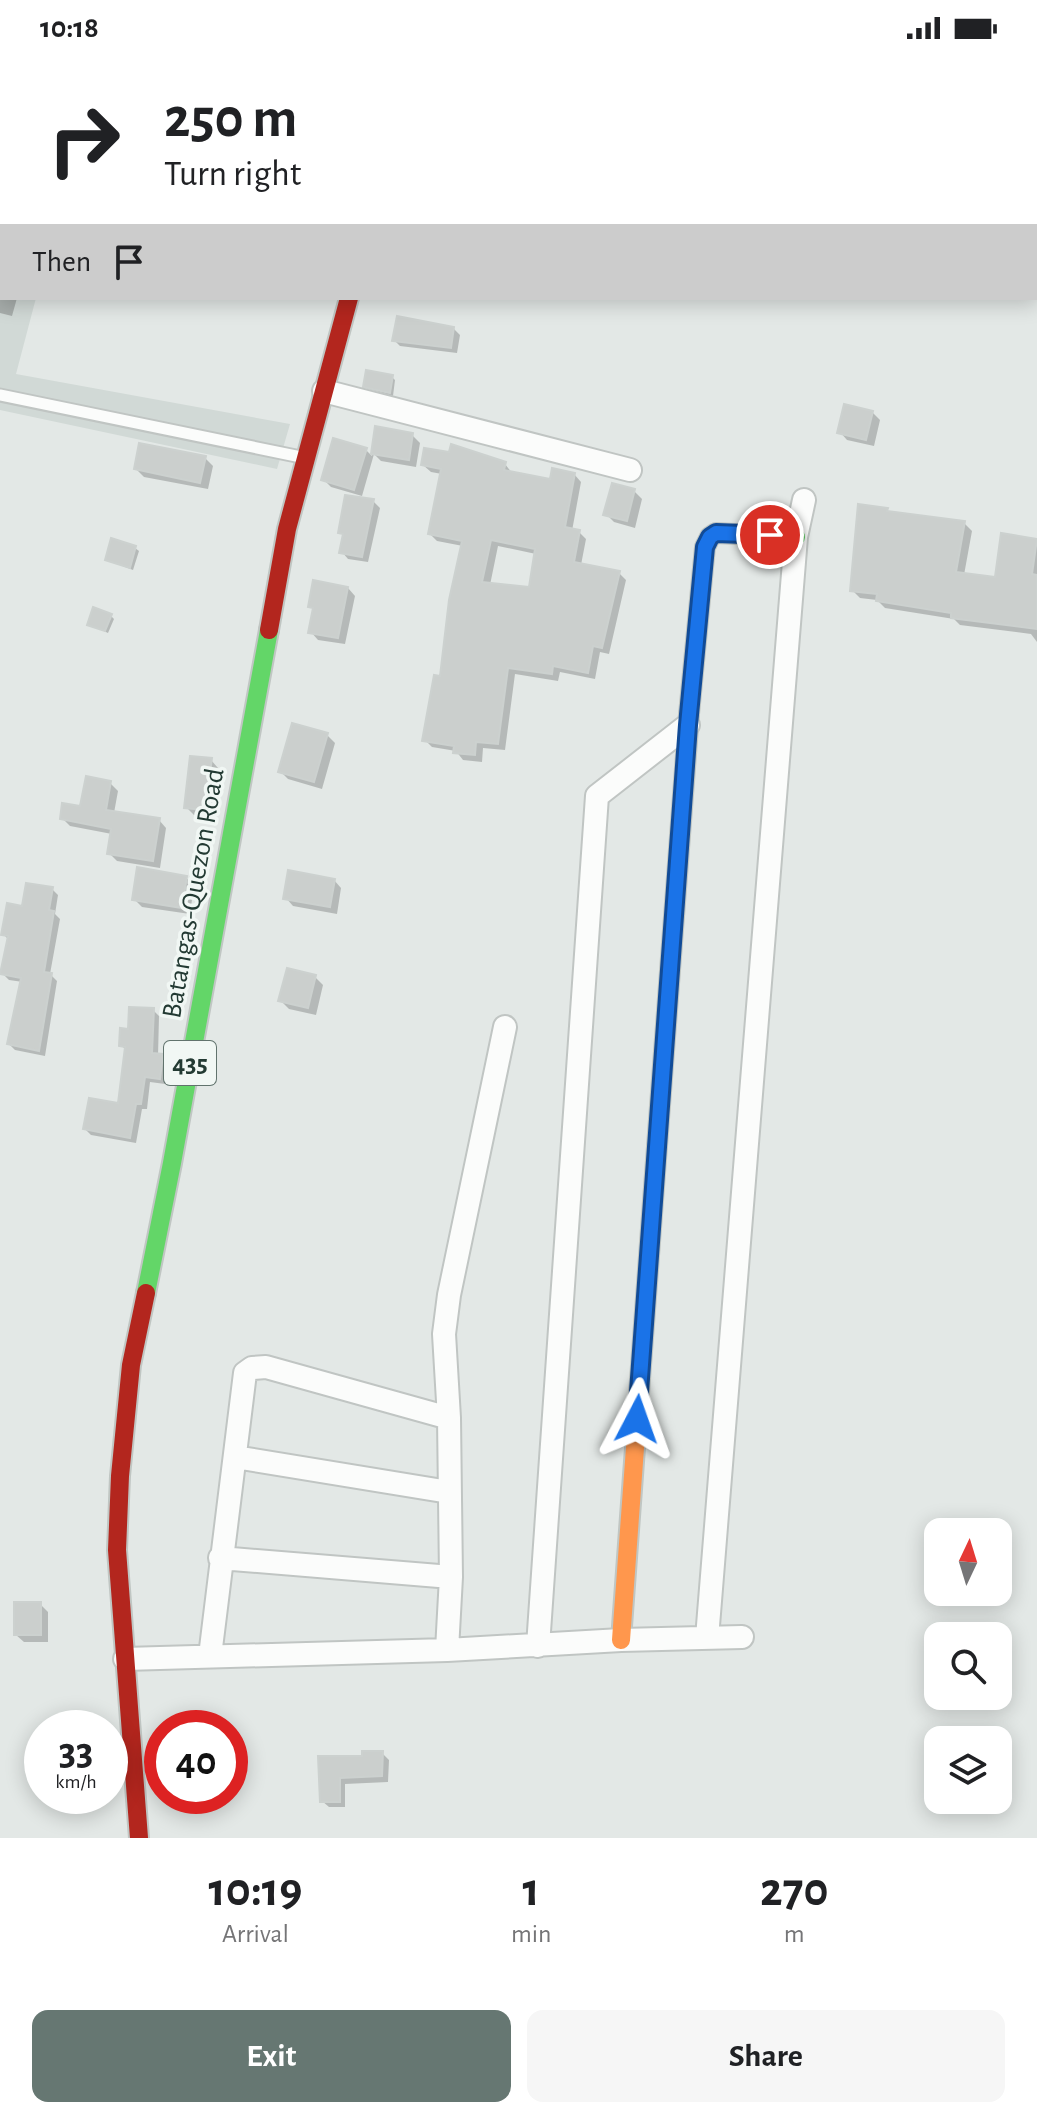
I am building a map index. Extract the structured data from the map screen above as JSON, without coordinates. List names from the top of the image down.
{
  "streets": {
    "main road": ["Batangas-Quezon Road", "435"]
  },
  "north": "top",
  "page": {
    "status": "10:18",
    "turn": ["250 m", "Turn right"],
    "then": "Then",
    "speed": "33 km/h",
    "limit": "40",
    "eta": [
      "10:19",
      "Arrival",
      "1",
      "min",
      "270",
      "m"
    ],
    "buttons": ["Exit", "Share"]
  }
}
